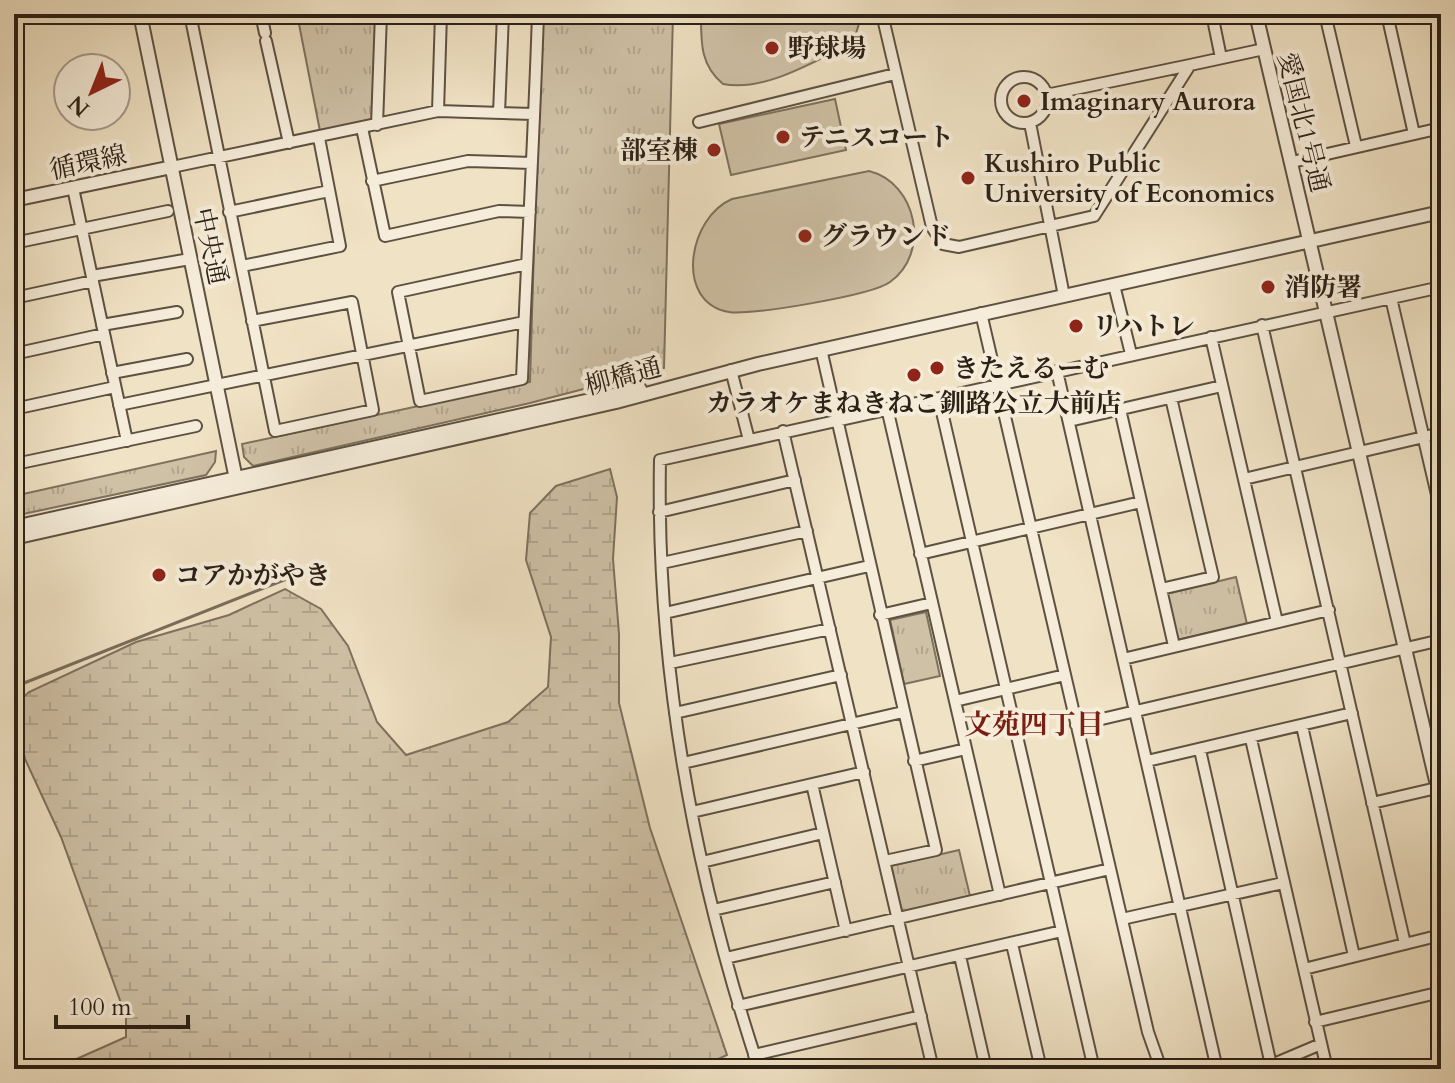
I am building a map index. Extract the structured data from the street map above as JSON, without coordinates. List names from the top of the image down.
{
  "streets": {
    "street": [
      "愛国北1号通",
      "循環線",
      "中央通",
      "柳橋通"
    ]
  },
  "crossings": [
    ["愛国北1号通", "柳橋通"],
    ["循環線", "中央通"],
    ["中央通", "柳橋通"]
  ],
  "districts": ["文苑四丁目"],
  "places": [
    "野球場",
    "Imaginary Aurora",
    "テニスコート",
    "部室棟",
    "Kushiro Public University of Economics",
    "グラウンド",
    "消防署",
    "リハトレ",
    "きたえるーむ",
    "カラオケまねきねこ釧路公立大前店",
    "コアかがやき"
  ],
  "scale_bar": "100 m",
  "north": "bottom left"
}
